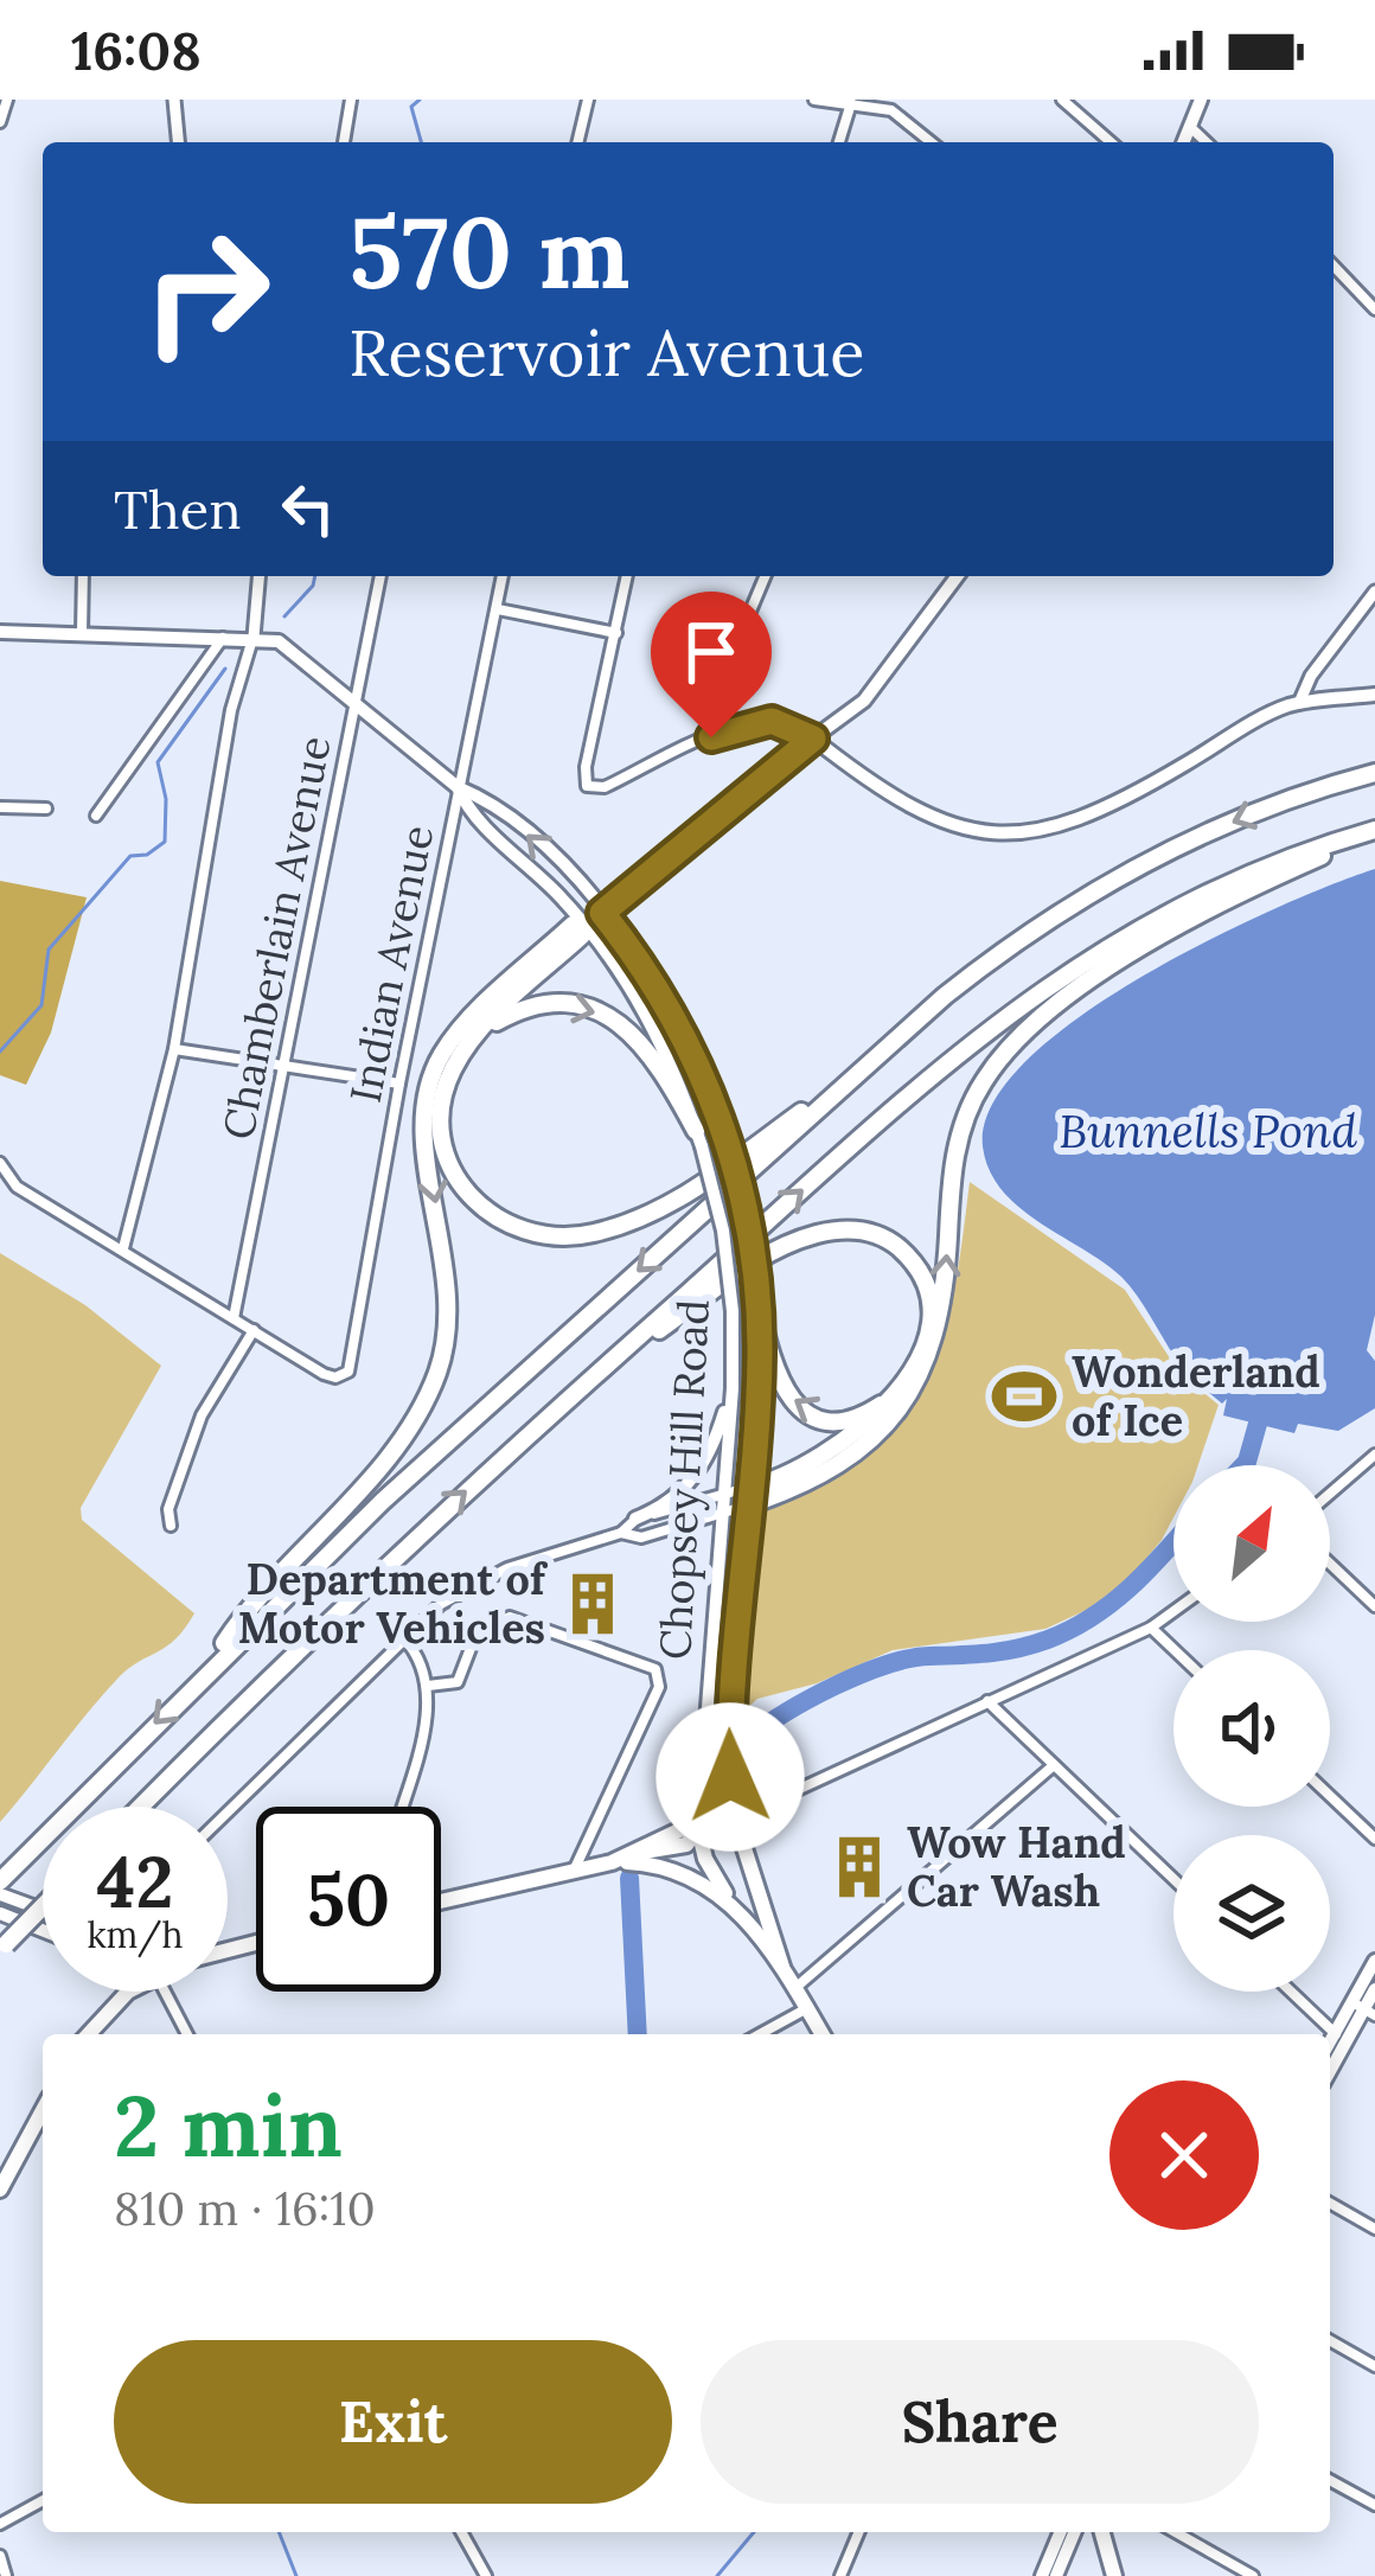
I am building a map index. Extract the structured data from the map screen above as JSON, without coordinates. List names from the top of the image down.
{
  "streets": {
    "main road": ["Chopsey Hill Road"],
    "street": ["Chamberlain Avenue", "Indian Avenue"]
  },
  "crossings": [
    ["Chamberlain Avenue", "Chopsey Hill Road"],
    ["Indian Avenue", "Chopsey Hill Road"]
  ],
  "water": ["Bunnells Pond"],
  "places": {
    "sports": ["Wonderland of Ice"],
    "building": ["Department of Motor Vehicles", "Wow Hand Car Wash"]
  },
  "north": "top right",
  "page": {
    "status": "16:08",
    "turn": ["570 m", "Reservoir Avenue"],
    "then": "Then",
    "speed": "42 km/h",
    "limit": "50",
    "heading": ["2 min", "810 m · 16:10"],
    "buttons": ["Exit", "Share"]
  }
}
